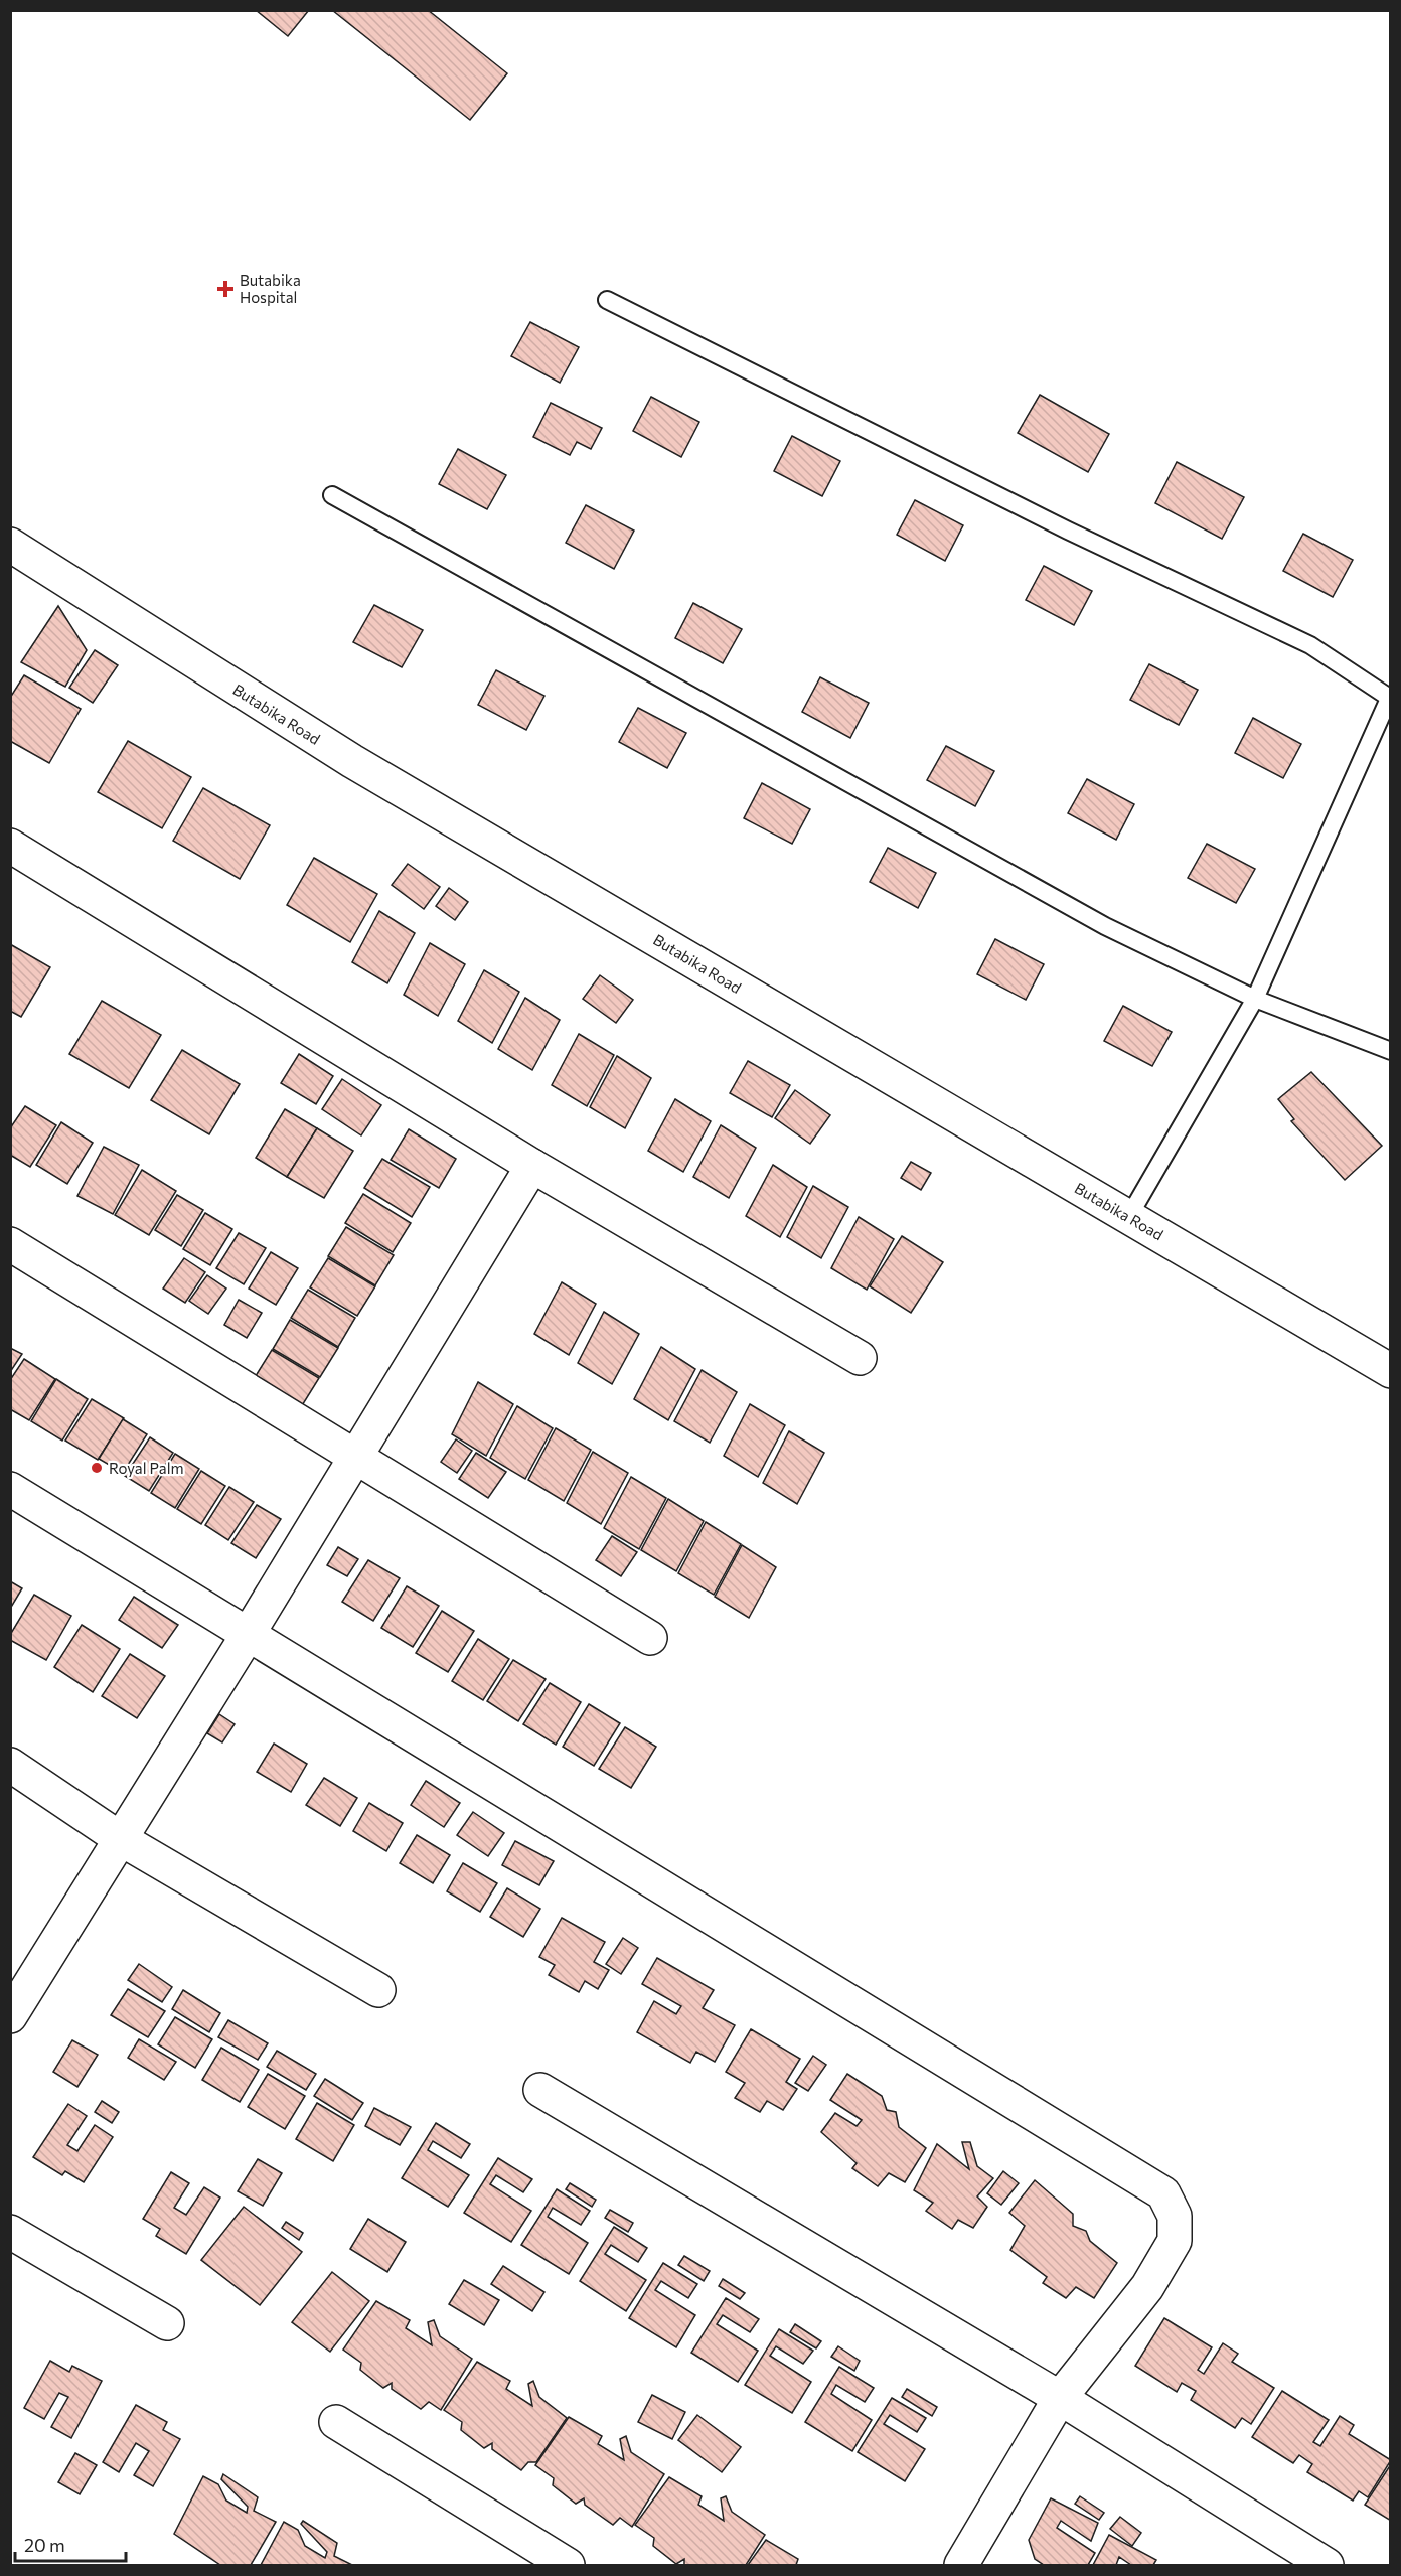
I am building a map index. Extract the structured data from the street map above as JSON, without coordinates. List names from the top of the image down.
{
  "streets": {
    "street": ["Butabika Road"]
  },
  "places": {
    "health": ["Butabika Hospital"],
    "other": ["Royal Palm"]
  },
  "scale_bar": "20 m"
}
